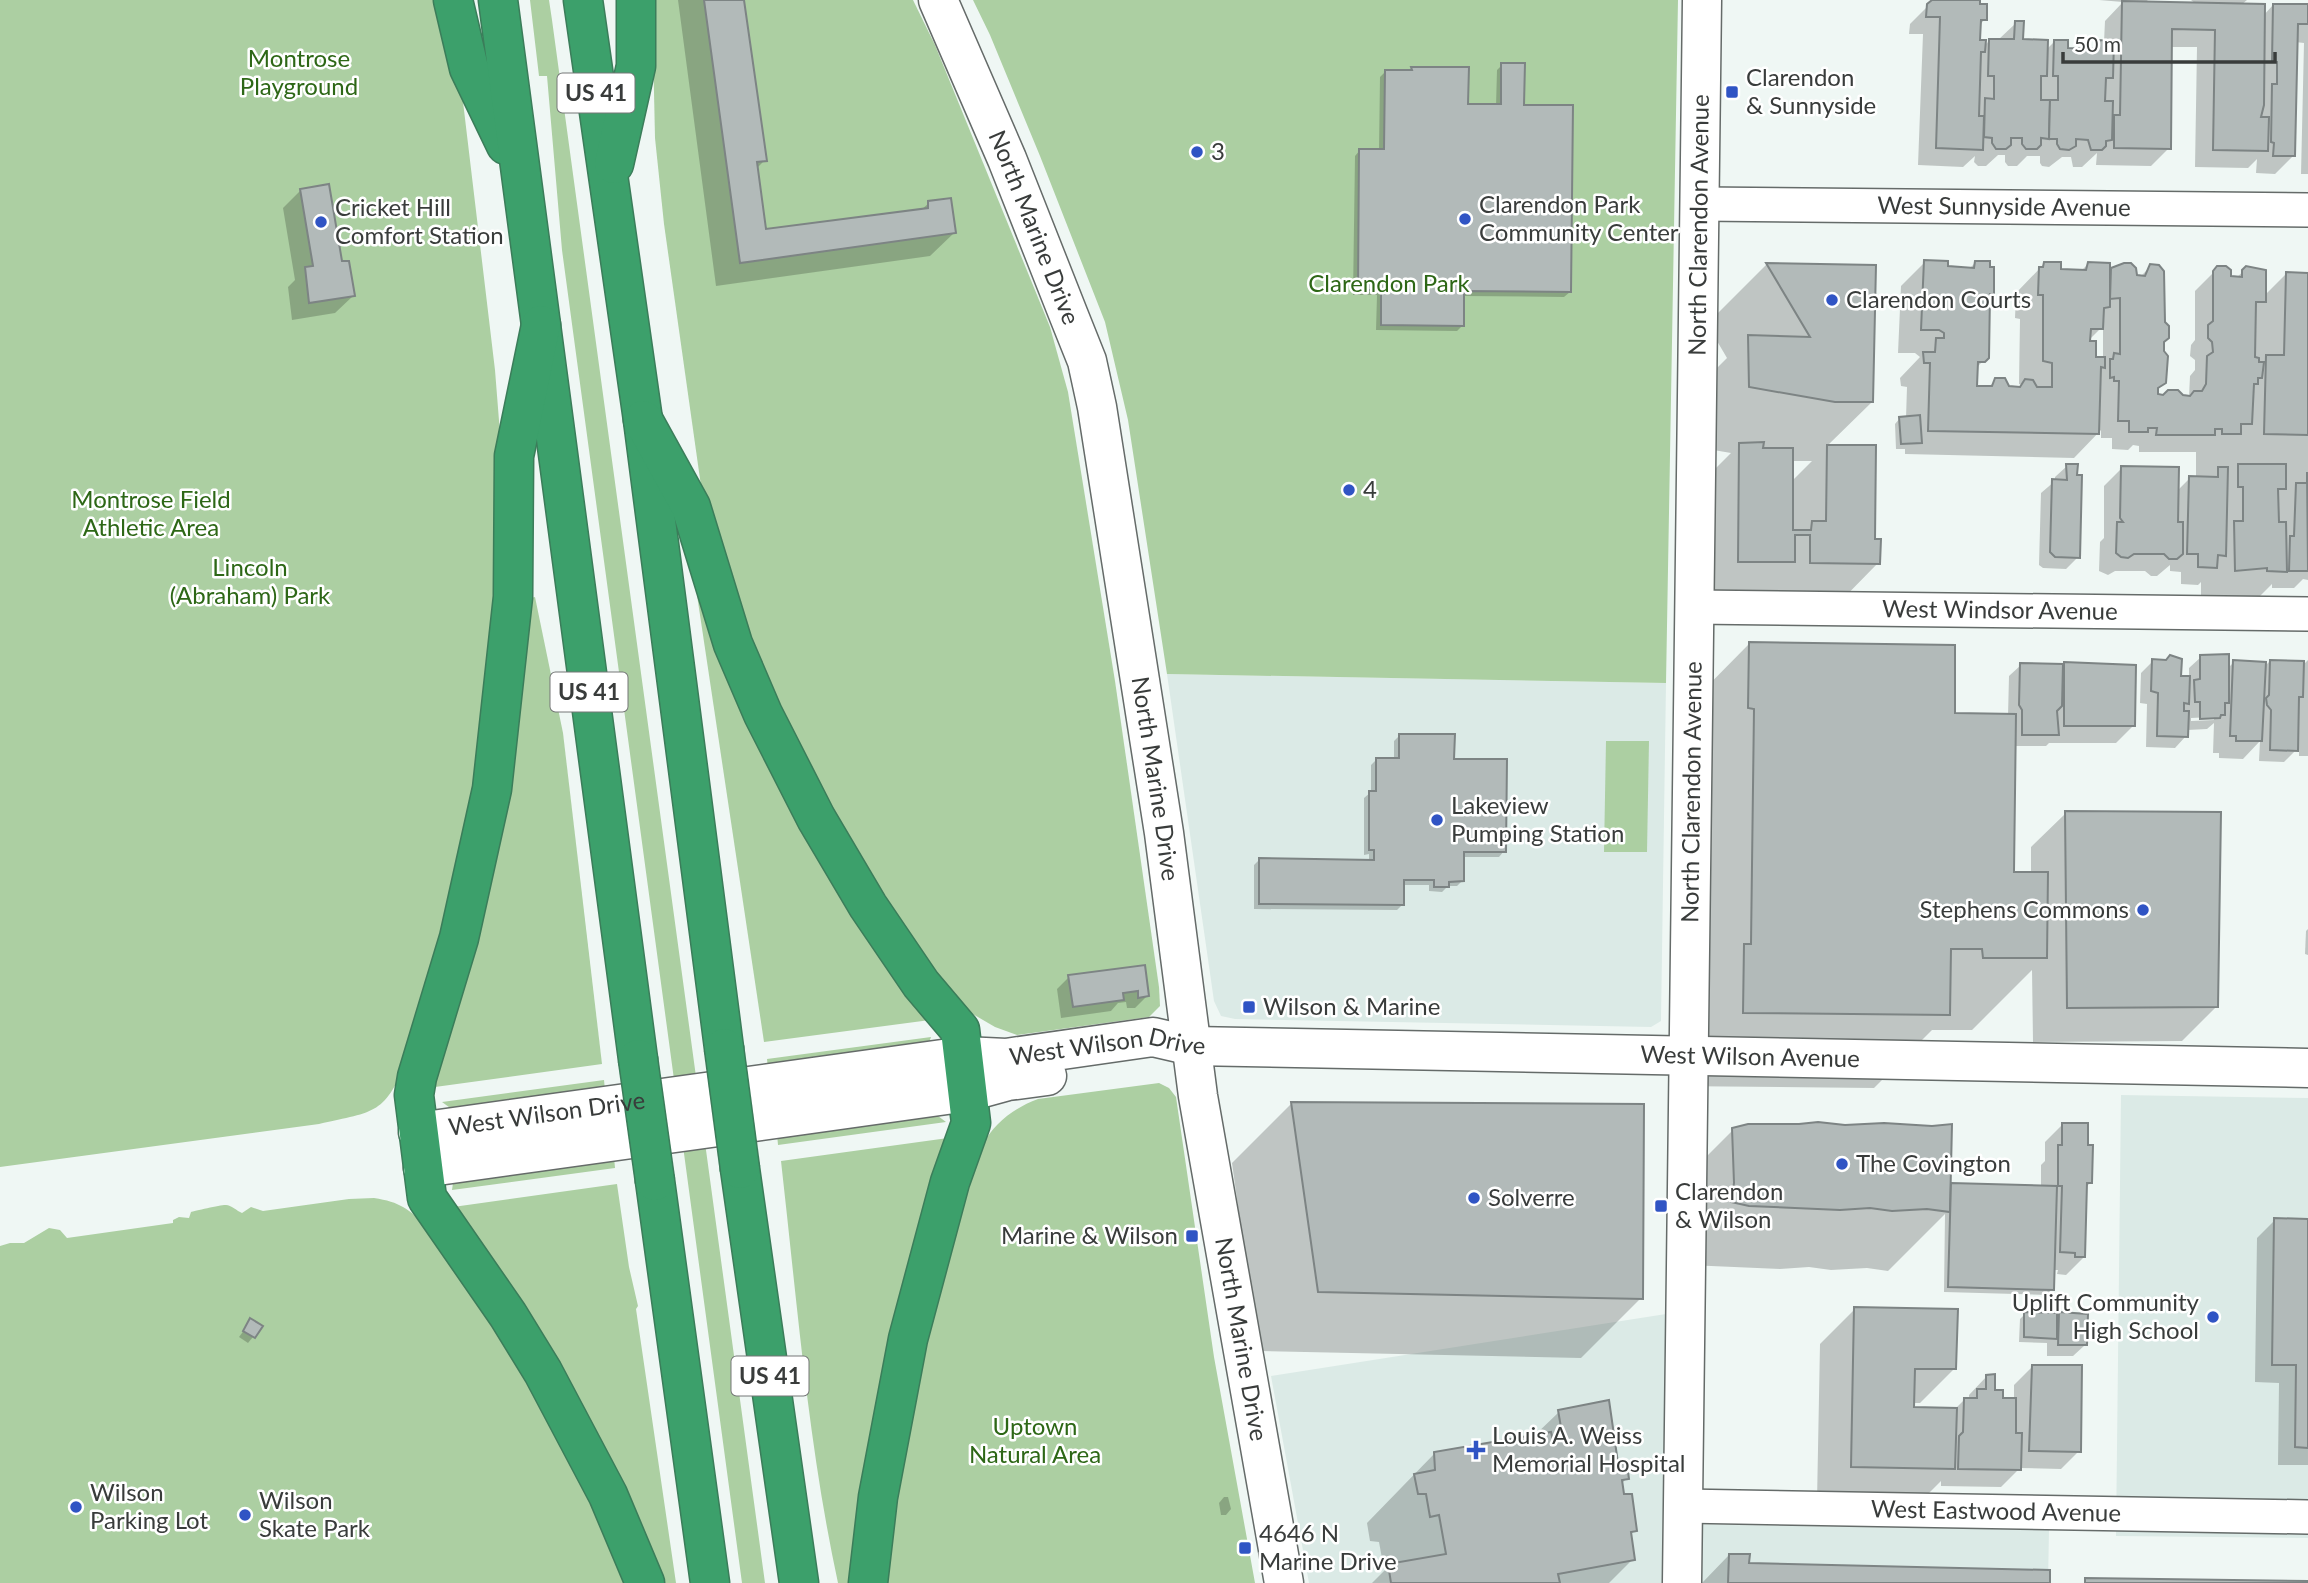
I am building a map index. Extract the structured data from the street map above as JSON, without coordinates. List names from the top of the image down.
{
  "streets": {
    "highway": ["US 41"],
    "street": [
      "West Sunnyside Avenue",
      "North Clarendon Avenue",
      "North Marine Drive",
      "West Windsor Avenue",
      "West Wilson Drive",
      "West Wilson Avenue",
      "West Eastwood Avenue"
    ]
  },
  "crossings": [
    ["West Sunnyside Avenue", "North Clarendon Avenue"],
    ["North Clarendon Avenue", "West Windsor Avenue"],
    ["North Clarendon Avenue", "West Wilson Avenue"],
    ["North Clarendon Avenue", "West Eastwood Avenue"],
    ["North Marine Drive", "West Wilson Drive"],
    ["North Marine Drive", "West Wilson Avenue"],
    ["West Wilson Drive", "West Wilson Avenue"]
  ],
  "parks": [
    "Montrose Playground",
    "Clarendon Park",
    "Montrose Field Athletic Area",
    "Lincoln (Abraham) Park",
    "Uptown Natural Area"
  ],
  "places": {
    "transit": [
      "Clarendon & Sunnyside",
      "Wilson & Marine",
      "Clarendon & Wilson",
      "Marine & Wilson",
      "4646 N Marine Drive"
    ],
    "other": [
      "3",
      "Clarendon Park Community Center",
      "Cricket Hill Comfort Station",
      "Clarendon Courts",
      "4",
      "Lakeview Pumping Station",
      "Stephens Commons",
      "The Covington",
      "Solverre",
      "Uplift Community High School",
      "Wilson Parking Lot",
      "Wilson Skate Park"
    ],
    "health": ["Louis A. Weiss Memorial Hospital"]
  },
  "scale_bar": "50 m"
}
